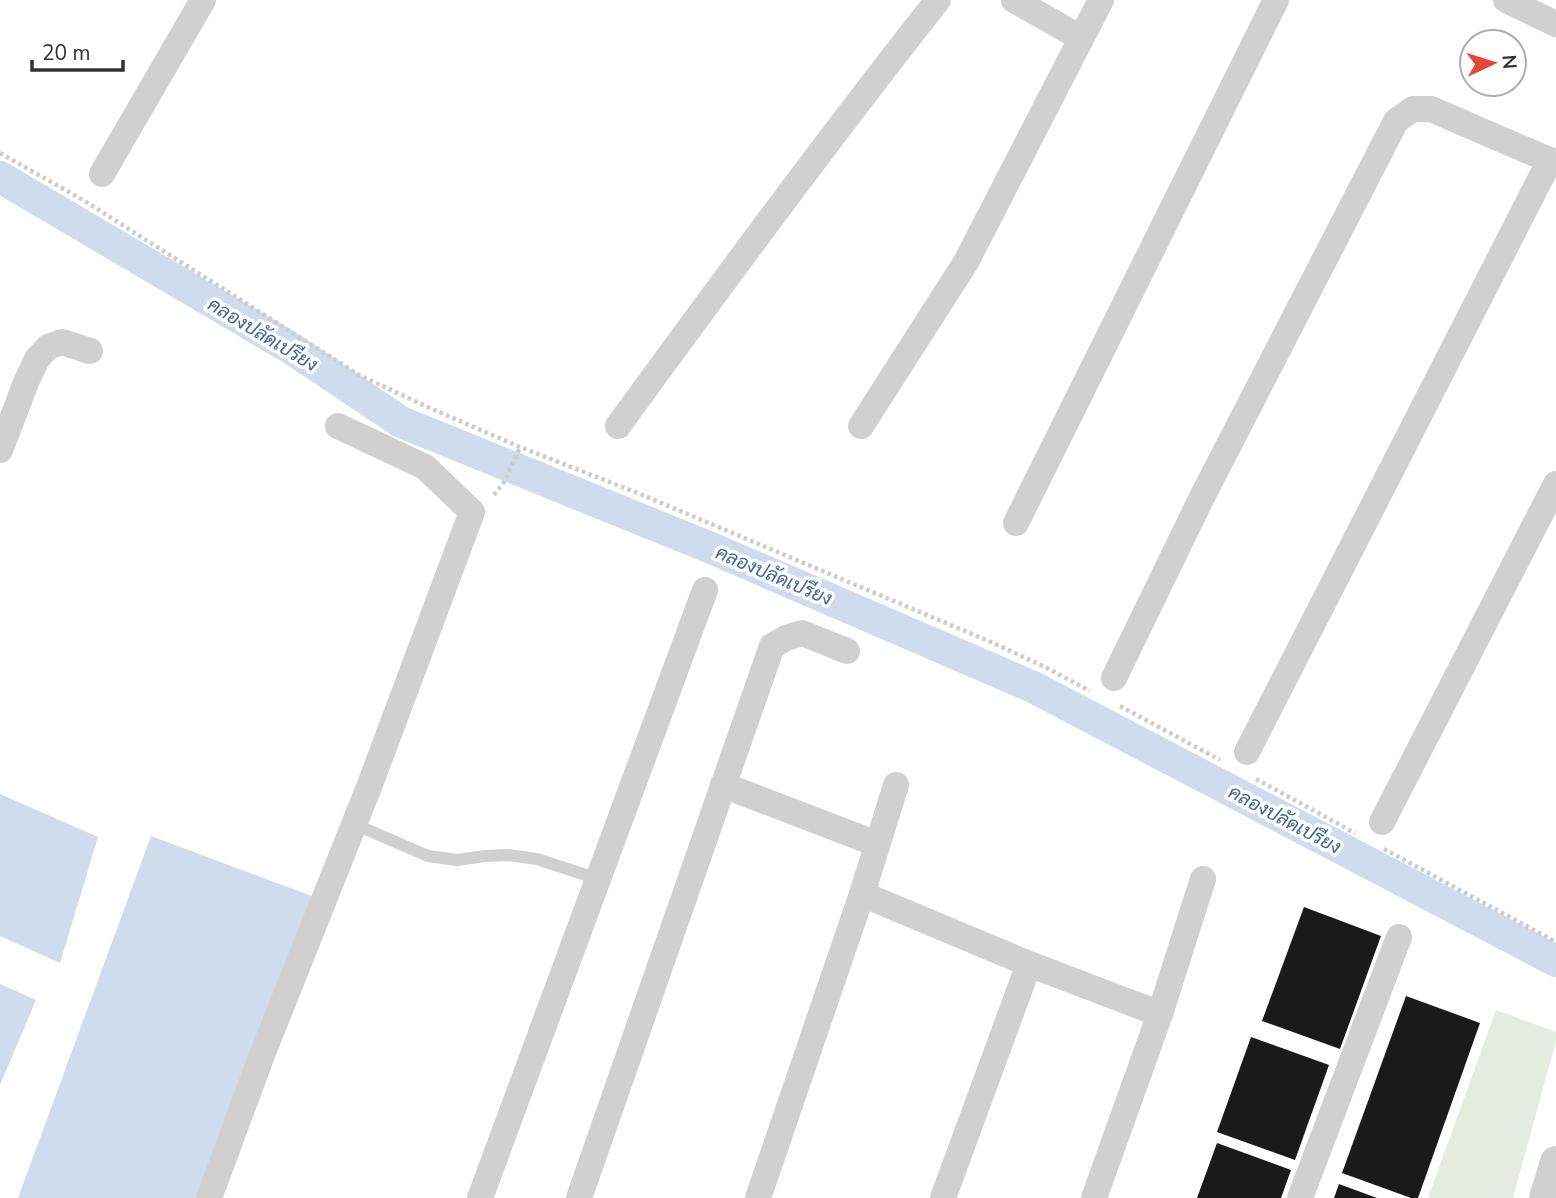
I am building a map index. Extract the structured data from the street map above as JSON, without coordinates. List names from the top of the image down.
{
  "water": ["คลองปลัดเปรียง"],
  "scale_bar": "20 m",
  "north": "right"
}
